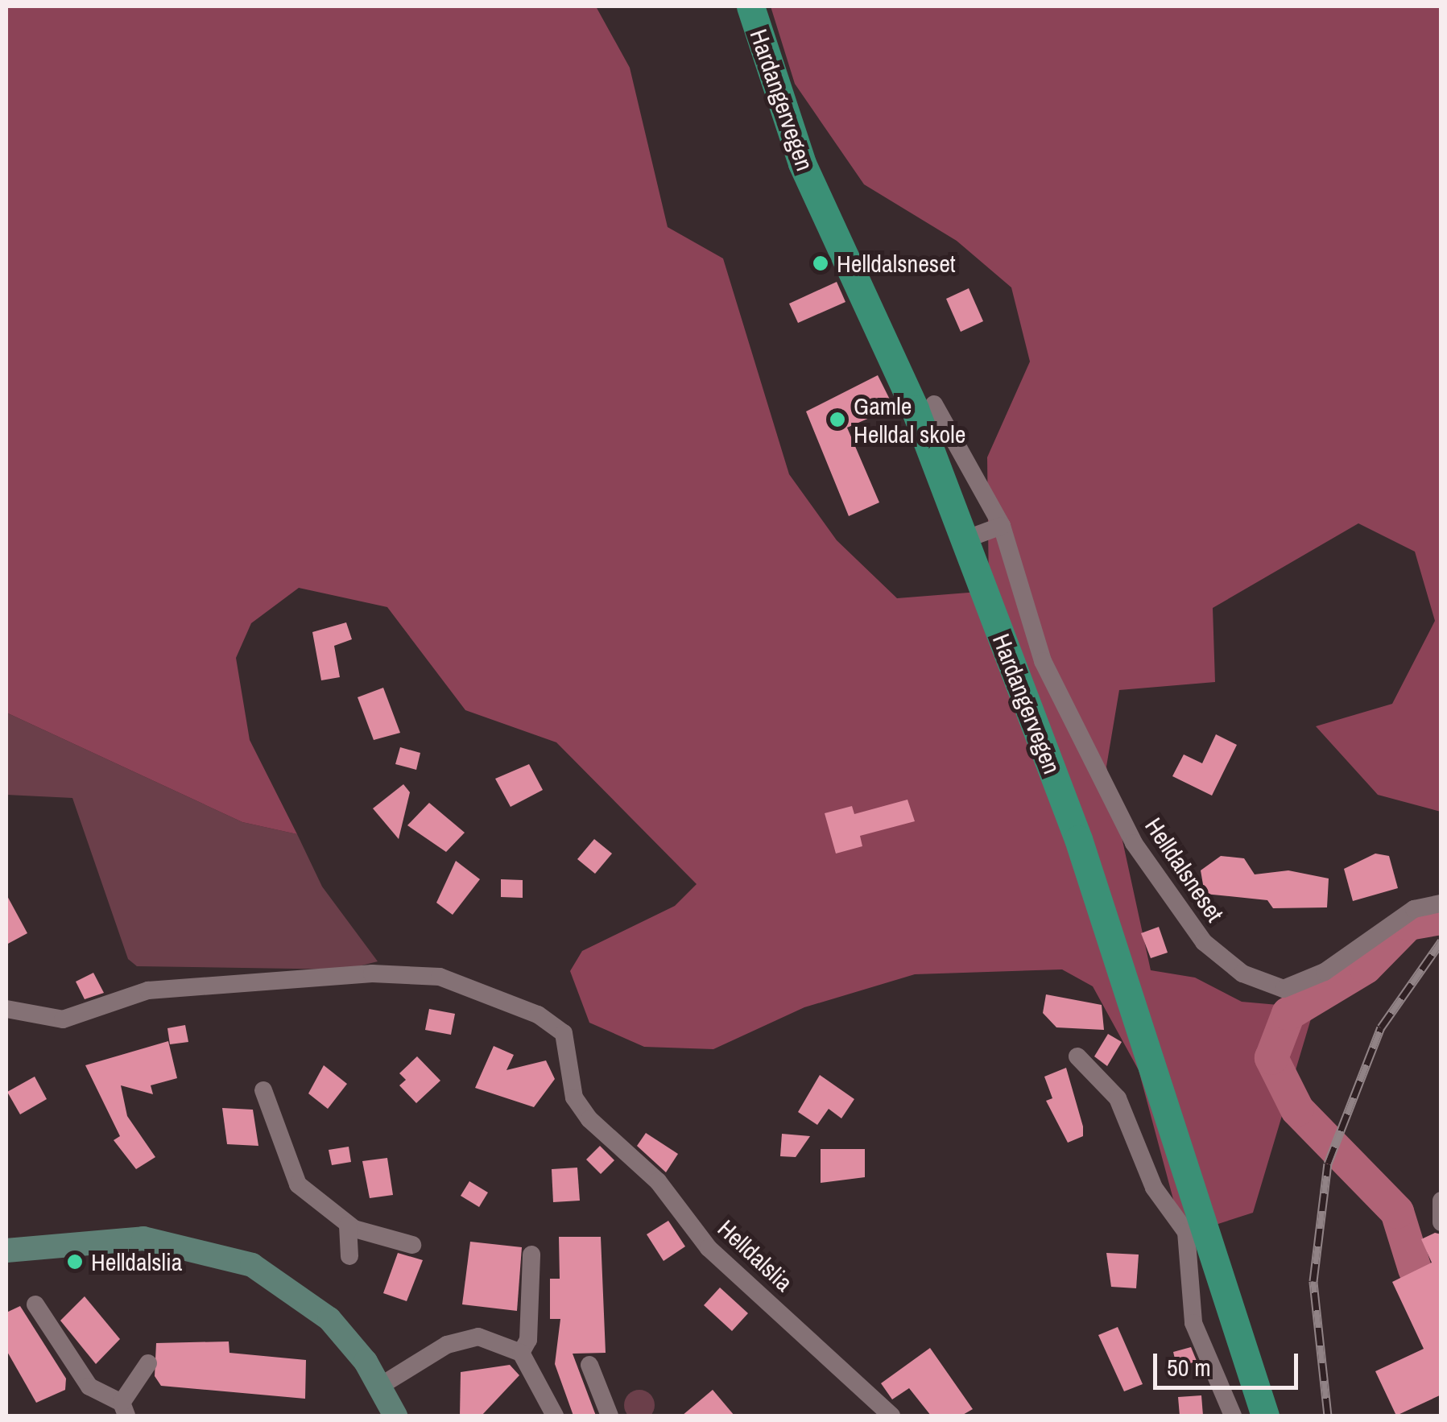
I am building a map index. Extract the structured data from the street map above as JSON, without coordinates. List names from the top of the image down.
{
  "streets": {
    "main road": ["Hardangervegen"],
    "street": ["Helldalsneset", "Helldalslia"]
  },
  "places": ["Helldalsneset", "Gamle Helldal skole", "Helldalslia"],
  "scale_bar": "50 m"
}
